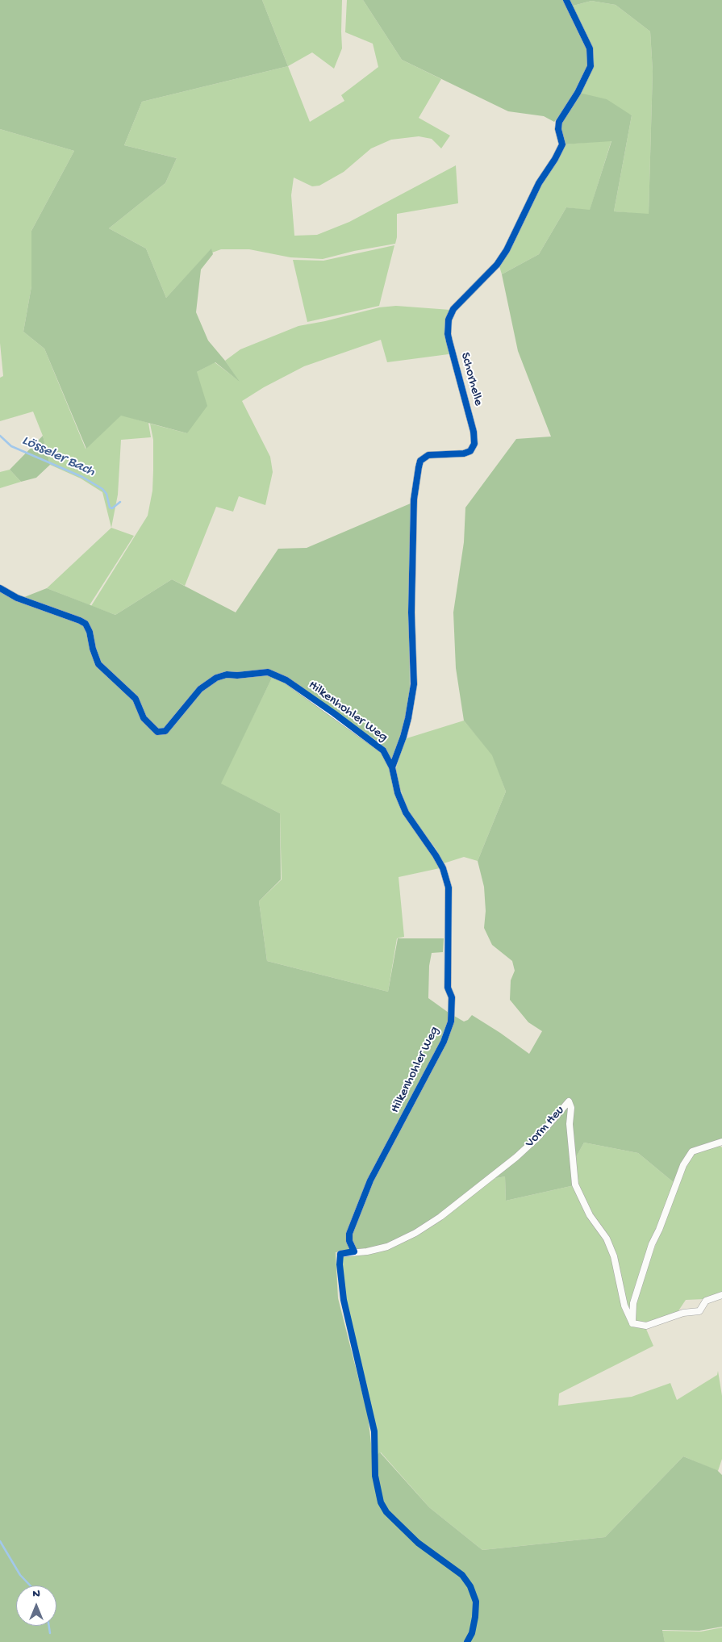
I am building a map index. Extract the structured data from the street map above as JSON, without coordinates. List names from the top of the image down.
{
  "streets": {
    "street": ["Schorhelle", "Hilkenhohler Weg", "Vorm Heu"]
  },
  "crossings": [
    ["Schorhelle", "Hilkenhohler Weg"],
    ["Hilkenhohler Weg", "Vorm Heu"]
  ],
  "water": ["Lösseler Bach"],
  "north": "top"
}
